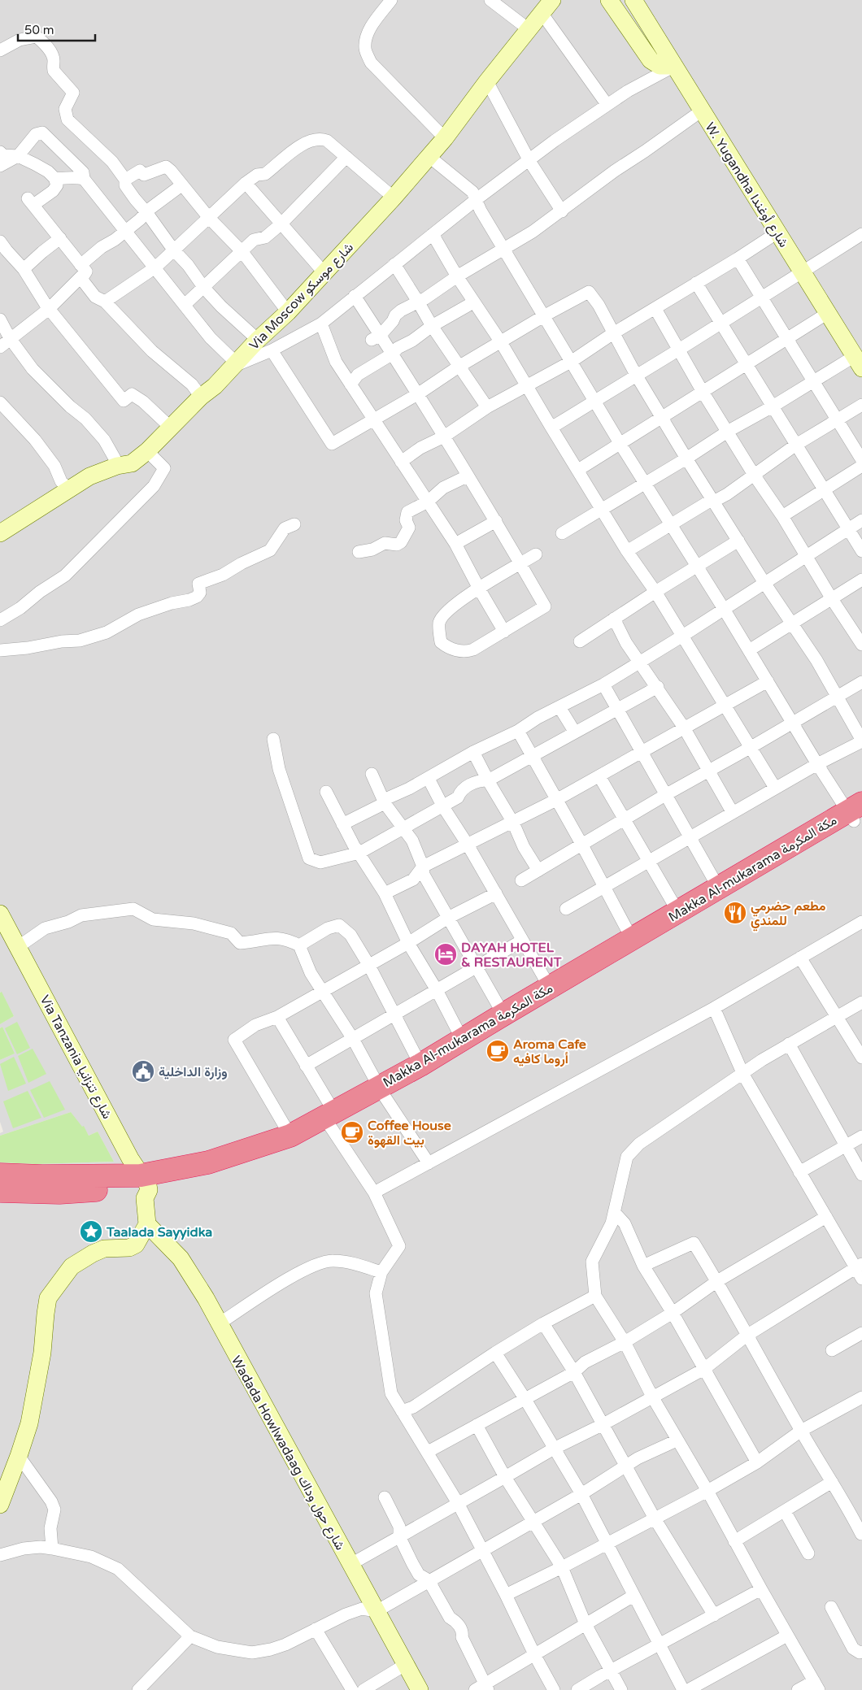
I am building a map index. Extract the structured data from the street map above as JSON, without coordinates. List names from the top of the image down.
{
  "streets": {
    "highway": ["Makka Al-mukarama مكة المكرمة"],
    "street": [
      "W. Yugandha شارع أوغندا",
      "Via Moscow شارع موسكو",
      "Via Tanzania شارع تنزانيا",
      "Wadada Howlwadaag شارع حول وداك"
    ]
  },
  "crossings": [
    ["Makka Al-mukarama مكة المكرمة", "Via Tanzania شارع تنزانيا"],
    ["Via Tanzania شارع تنزانيا", "Wadada Howlwadaag شارع حول وداك"]
  ],
  "places": {
    "restaurant": ["مطعم حضرمي للمندي"],
    "hotel": ["DAYAH HOTEL & RESTAURENT"],
    "cafe": ["Aroma Cafe أروما كافيه", "Coffee House بيت القهوة"],
    "public building": ["وزارة الداخلية"],
    "place": ["Taalada Sayyidka"]
  },
  "scale_bar": "50 m"
}
